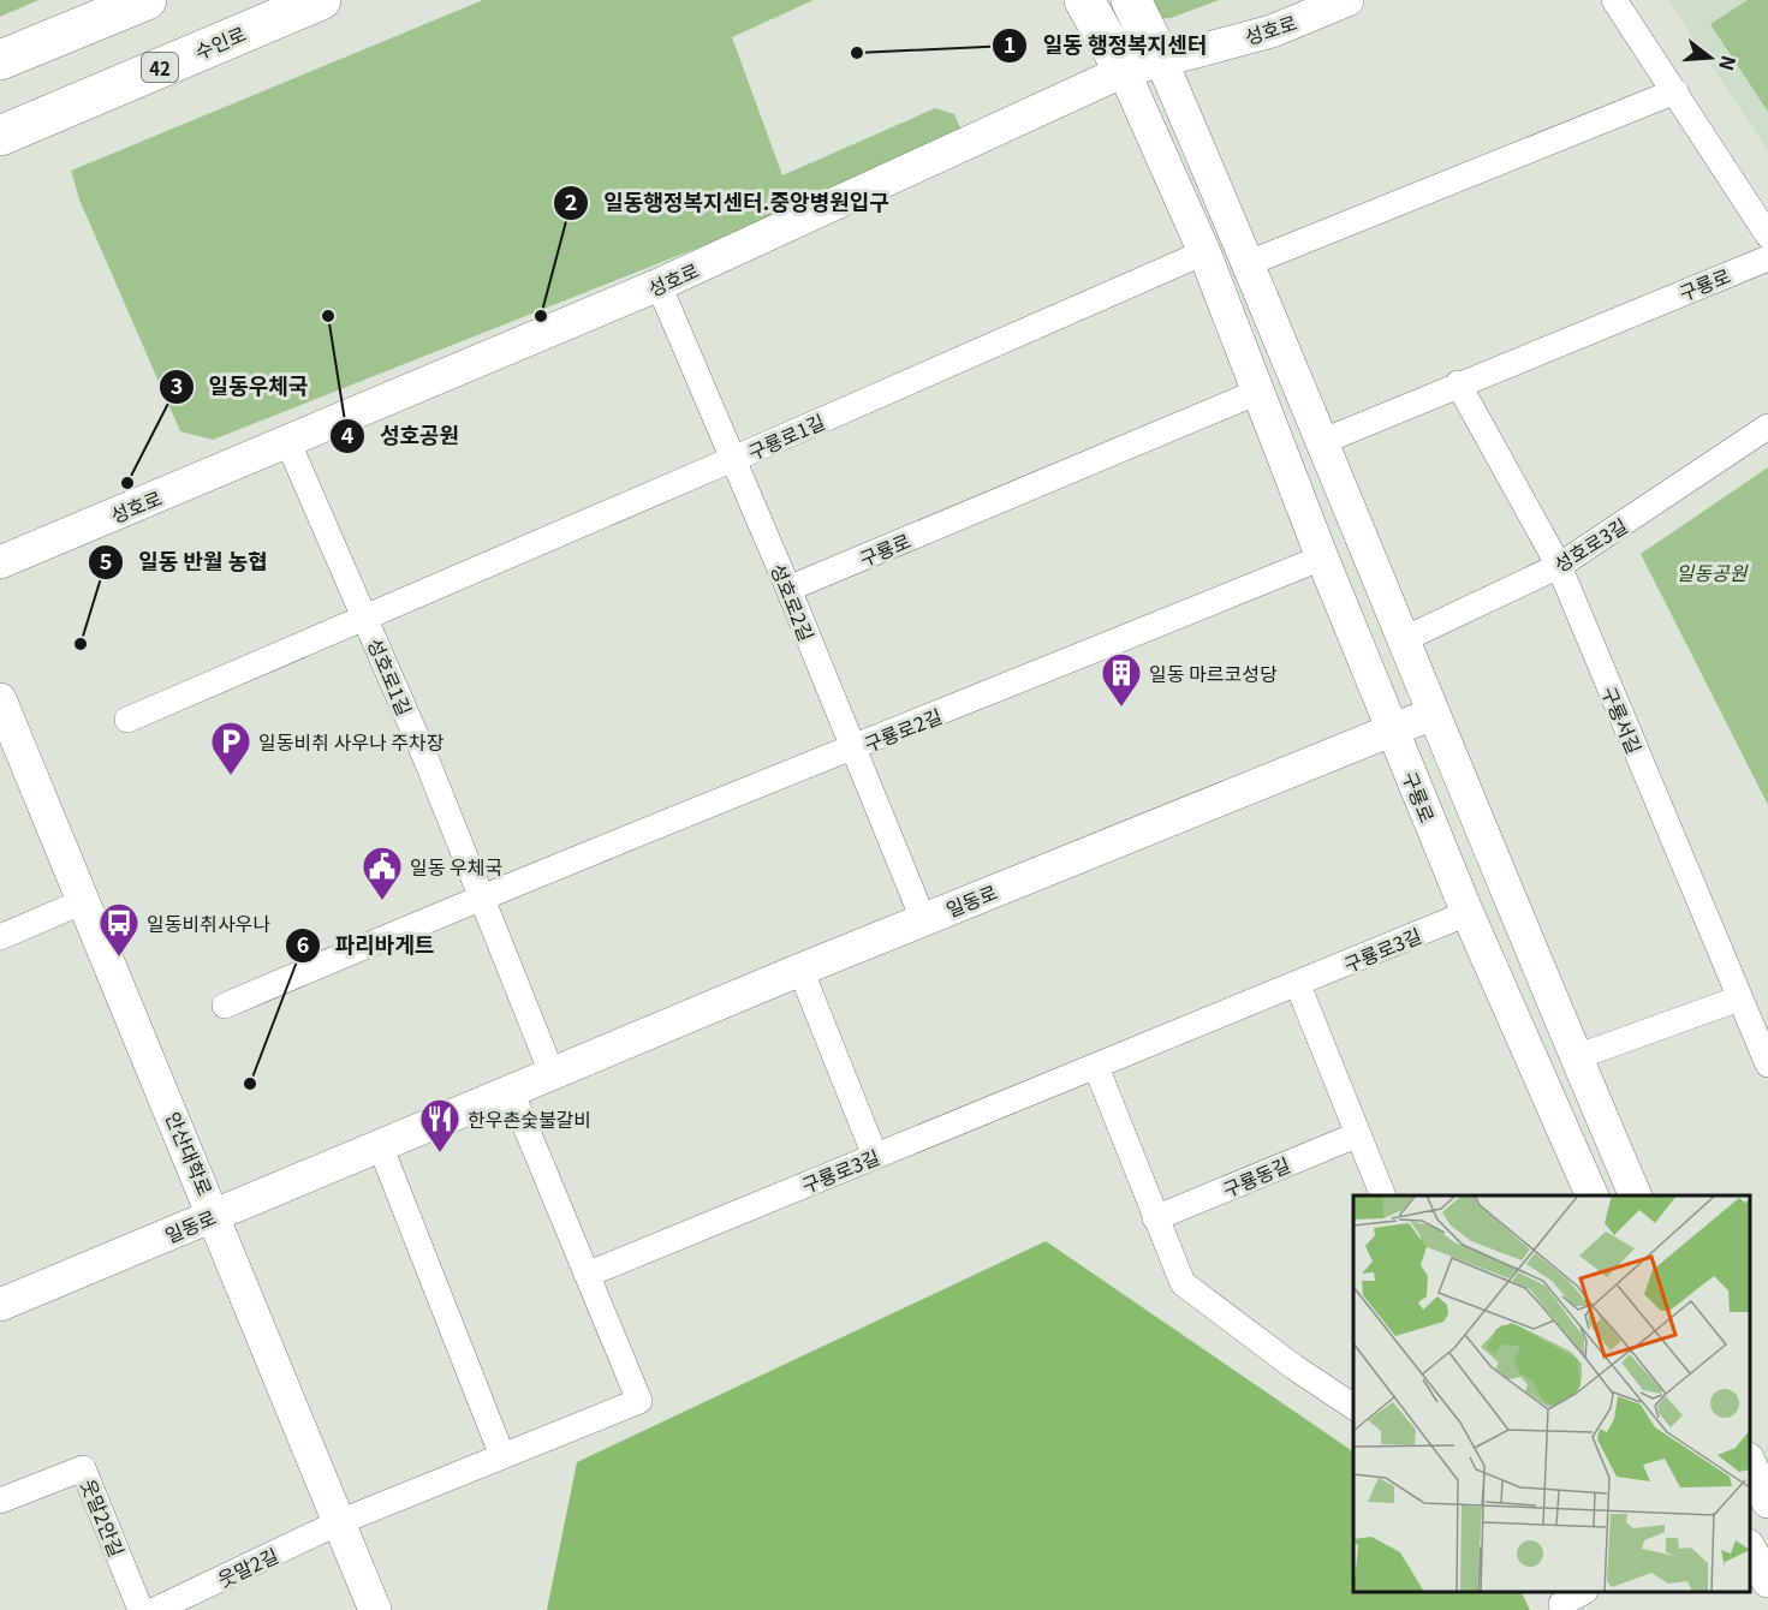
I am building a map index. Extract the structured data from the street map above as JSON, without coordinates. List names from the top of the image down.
{
  "streets": {
    "highway": ["수인로", "42"],
    "street": [
      "성호로",
      "구룡로",
      "구룡로1길",
      "성호로3길",
      "성호로2길",
      "성호로1길",
      "구룡서길",
      "구룡로2길",
      "일동로",
      "구룡로3길",
      "안산대학로",
      "구룡동길",
      "웃말2안길",
      "웃말2길"
    ]
  },
  "crossings": [
    ["성호로", "구룡로"],
    ["성호로", "성호로2길"],
    ["성호로", "성호로1길"],
    ["구룡로", "구룡로1길"],
    ["구룡로", "성호로2길"],
    ["구룡로", "구룡서길"],
    ["구룡로", "구룡로2길"],
    ["구룡로", "일동로"],
    ["구룡로", "구룡로3길"],
    ["구룡로1길", "성호로2길"],
    ["구룡로1길", "성호로1길"],
    ["성호로3길", "구룡서길"],
    ["성호로2길", "구룡로2길"],
    ["성호로2길", "일동로"],
    ["성호로1길", "구룡로2길"],
    ["성호로1길", "일동로"],
    ["일동로", "안산대학로"],
    ["구룡로3길", "웃말2길"],
    ["안산대학로", "웃말2길"]
  ],
  "parks": ["일동공원"],
  "places": {
    "other": [
      "일동 행정복지센터",
      "성호공원",
      "일동행정복지센터.중앙병원입구",
      "일동우체국",
      "일동 반월 농협",
      "파리바게트"
    ],
    "building": ["일동 마르코성당"],
    "parking": ["일동비취 사우나 주차장"],
    "public building": ["일동 우체국"],
    "bus stop": ["일동비취사우나"],
    "restaurant": ["한우촌숯불갈비"]
  },
  "north": "right"
}
